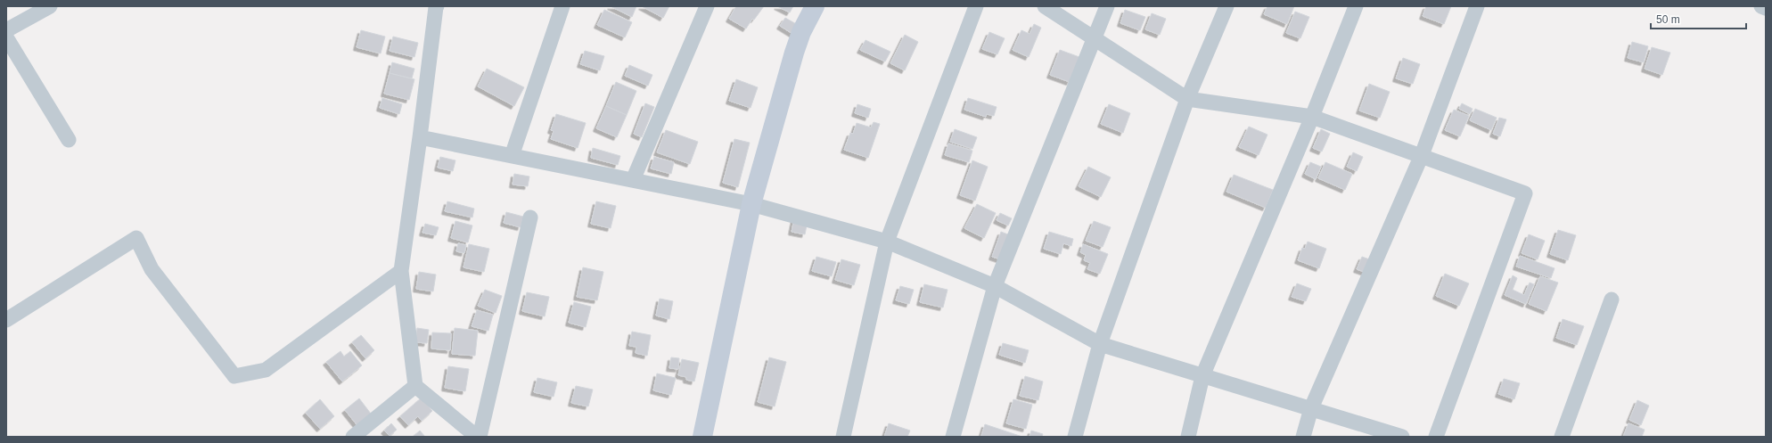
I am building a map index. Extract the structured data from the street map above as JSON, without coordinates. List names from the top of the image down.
{
  "scale_bar": "50 m"
}
